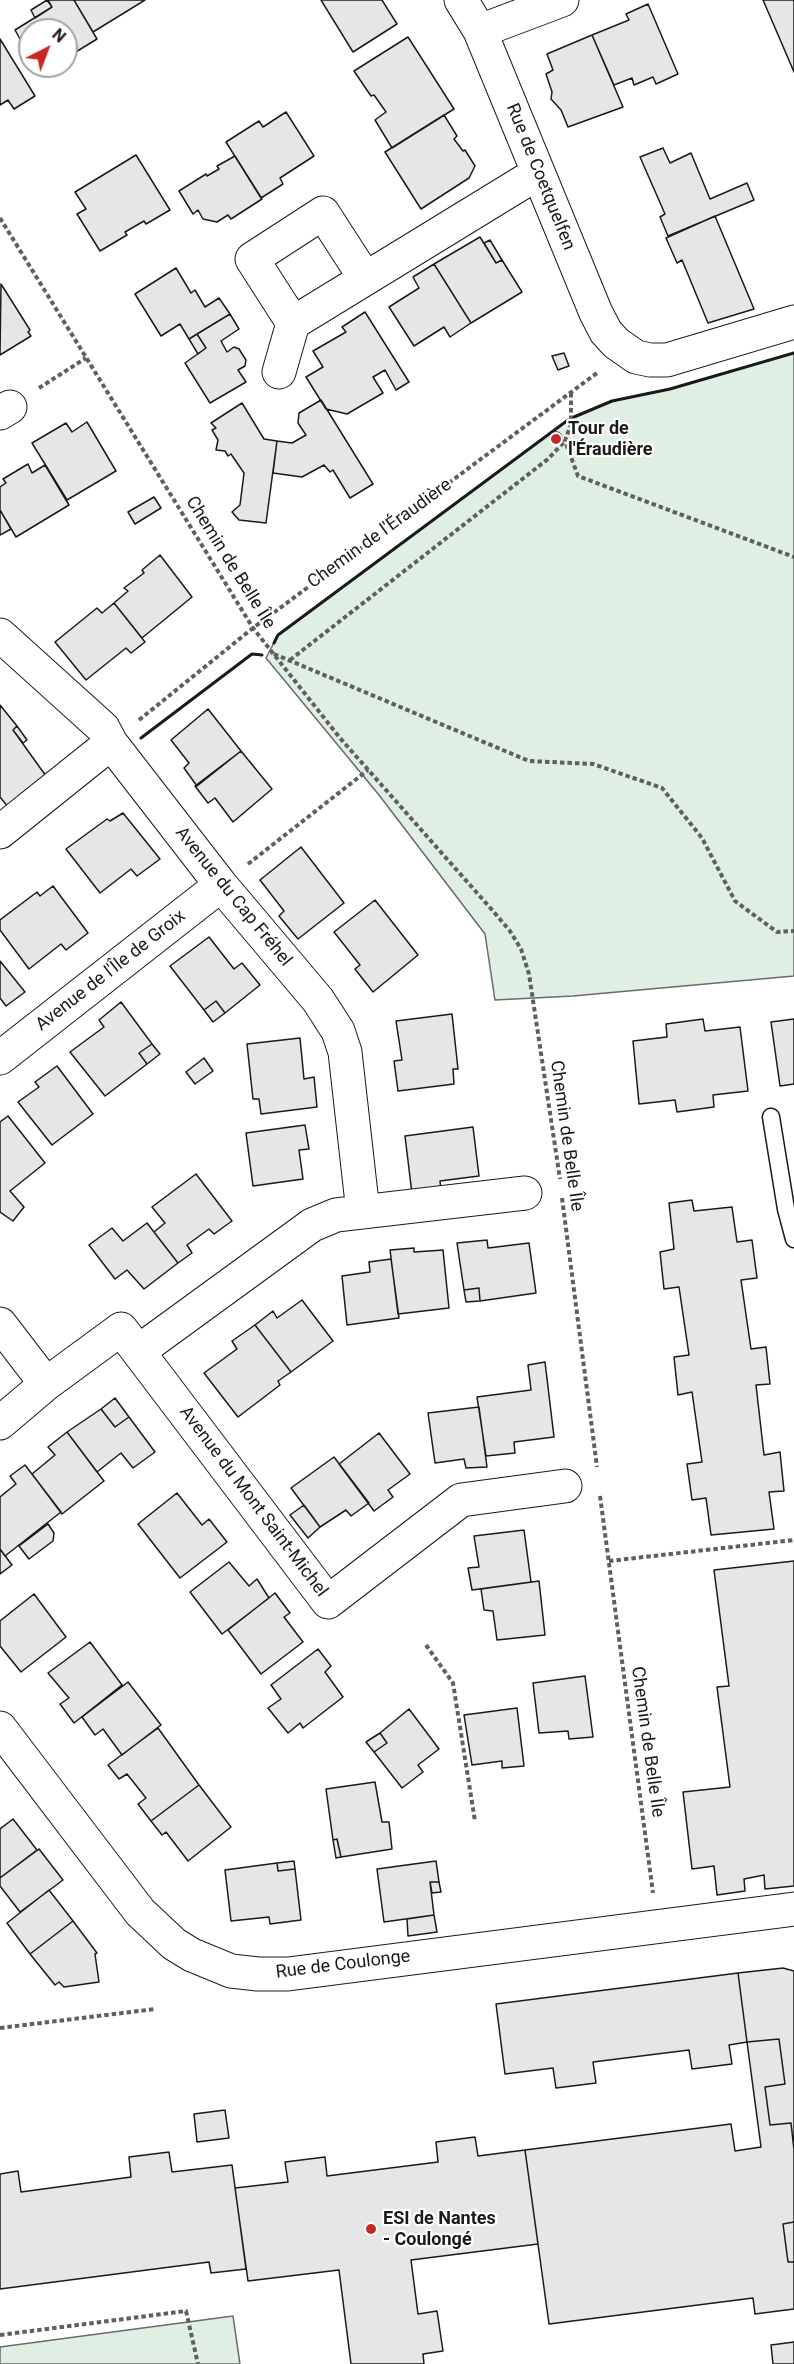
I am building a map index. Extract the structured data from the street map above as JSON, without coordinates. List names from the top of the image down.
{
  "streets": {
    "street": [
      "Rue de Coetquelfen",
      "Avenue du Cap Fréhel",
      "Avenue de l'Île de Groix",
      "Avenue du Mont Saint-Michel",
      "Rue de Coulonge"
    ],
    "path": ["Chemin de l'Éraudière", "Chemin de Belle Île"]
  },
  "crossings": [
    ["Rue de Coetquelfen", "Chemin de l'Éraudière"],
    ["Chemin de l'Éraudière", "Chemin de Belle Île"],
    ["Chemin de l'Éraudière", "Avenue du Cap Fréhel"],
    ["Chemin de Belle Île", "Rue de Coulonge"],
    ["Avenue du Cap Fréhel", "Avenue de l'Île de Groix"]
  ],
  "places": ["Tour de l'Éraudière", "ESI de Nantes - Coulongé"],
  "north": "top right"
}
